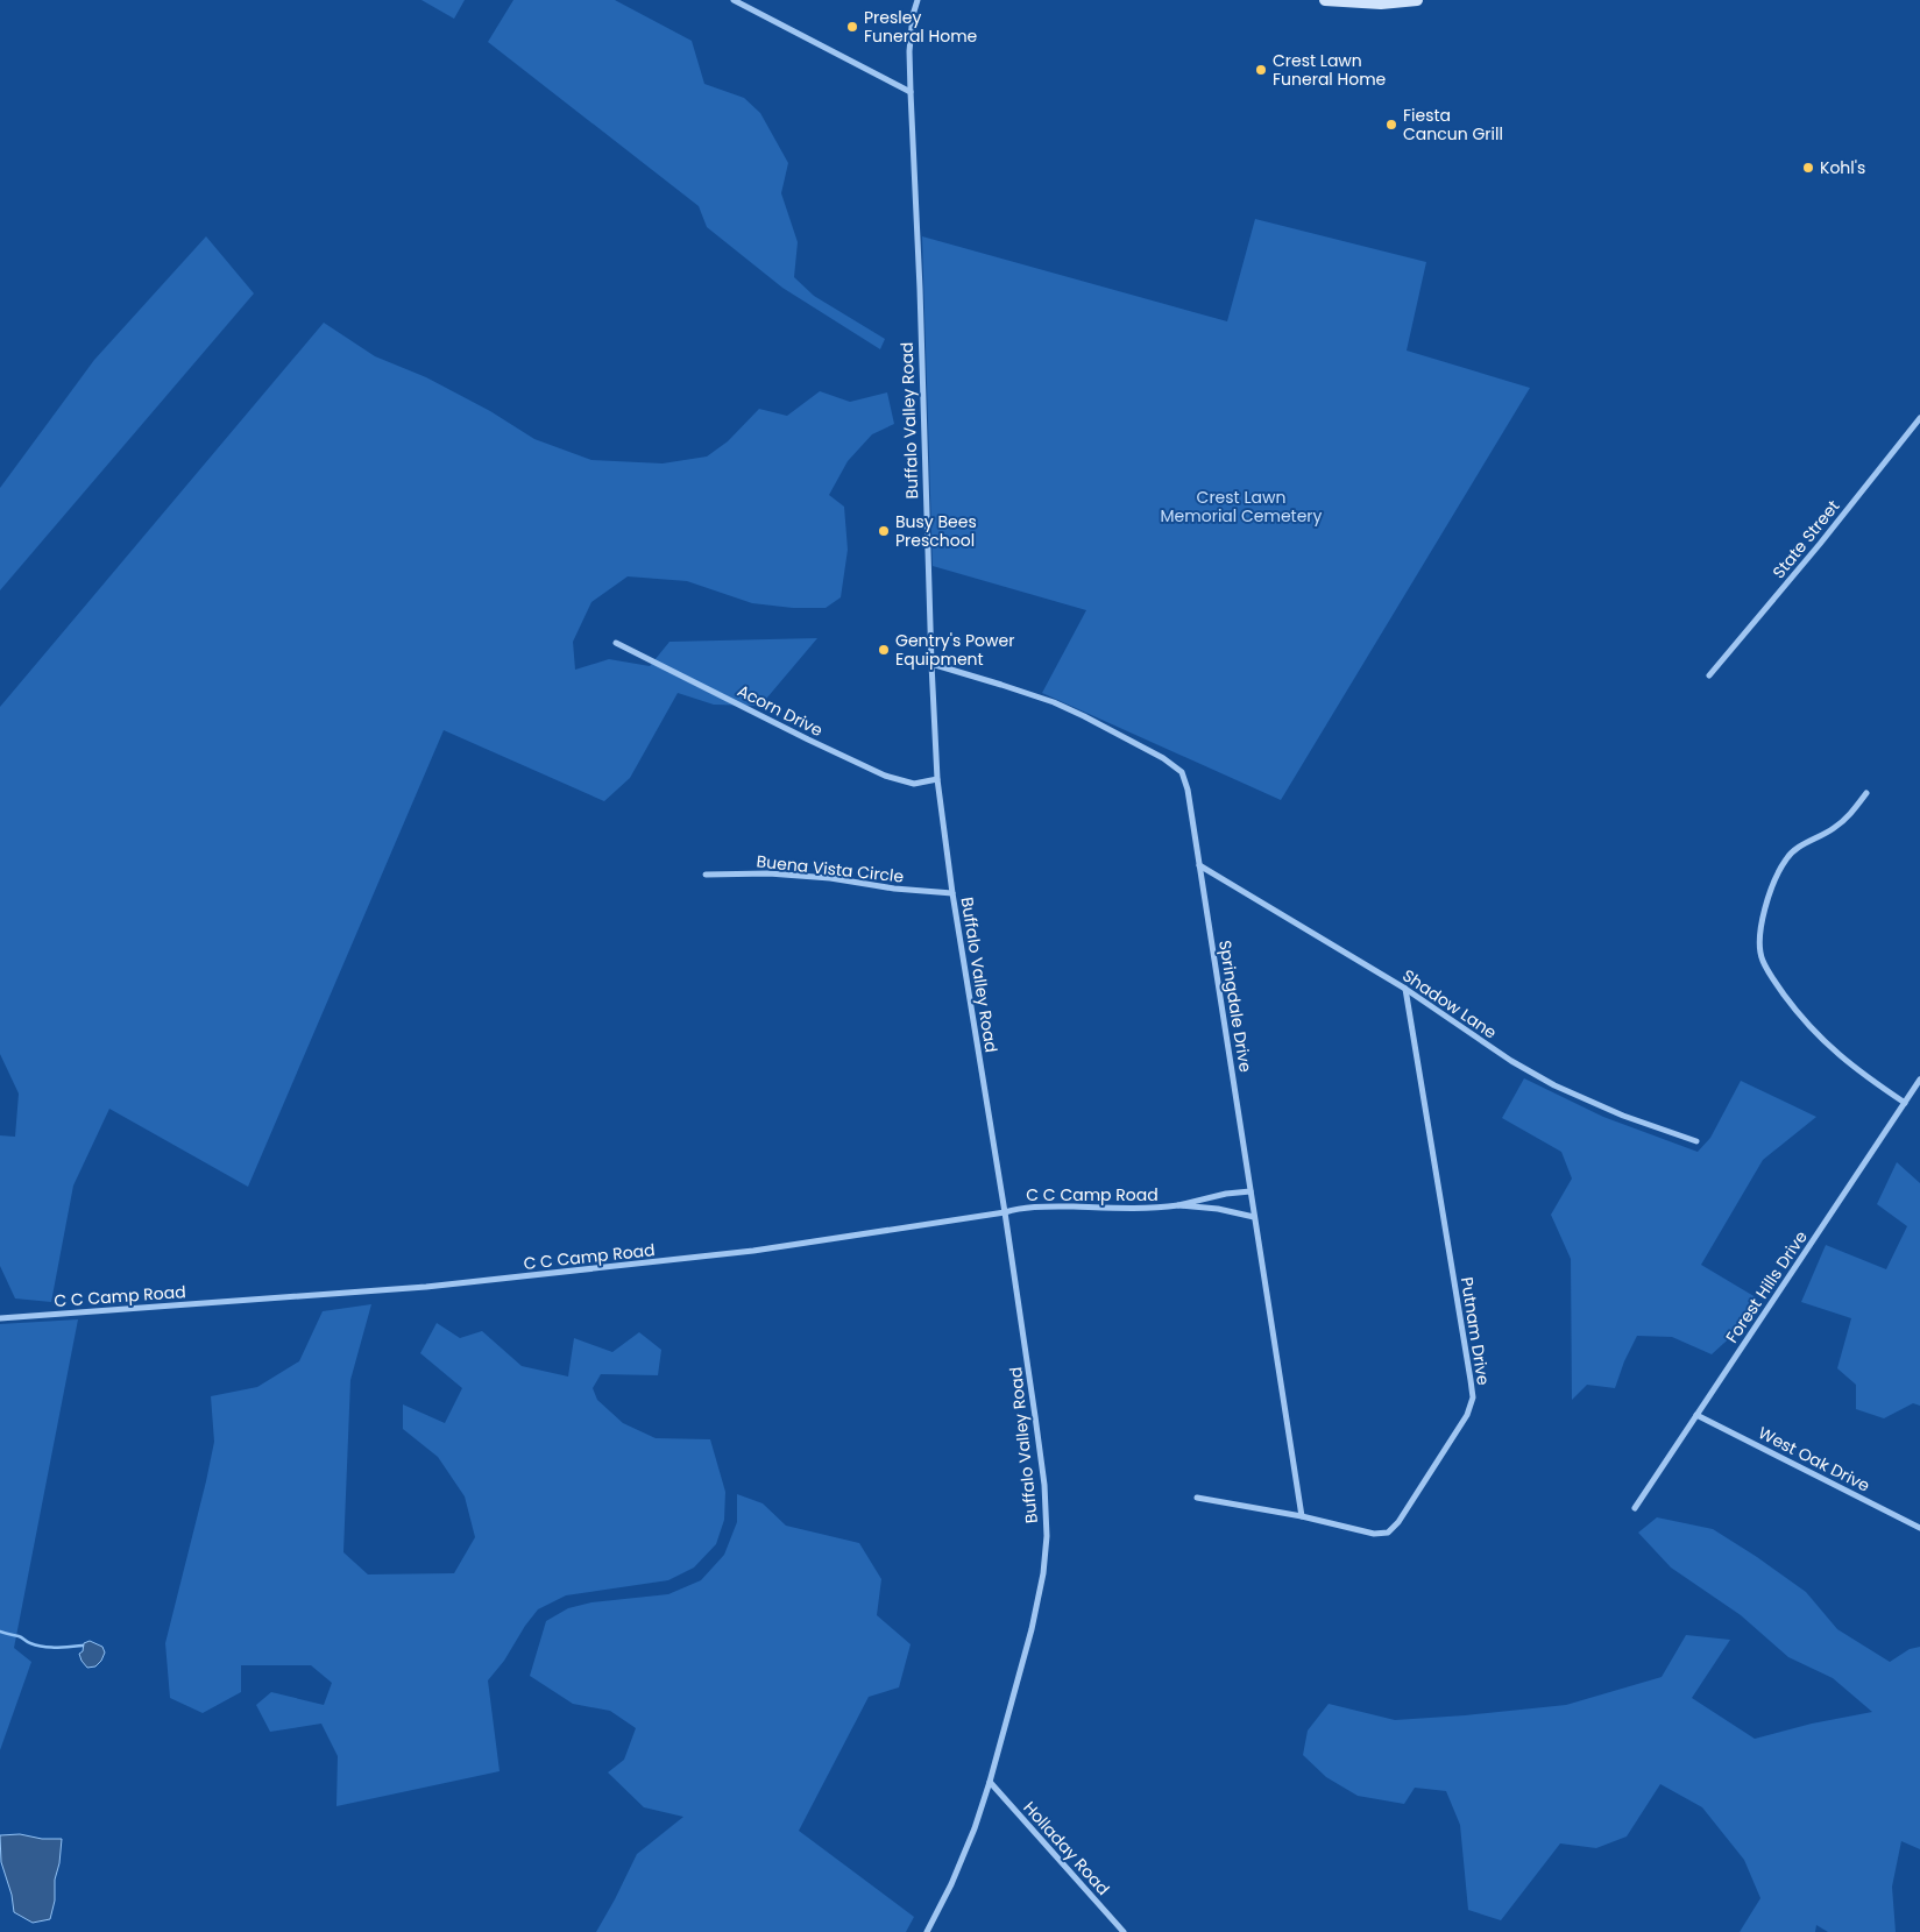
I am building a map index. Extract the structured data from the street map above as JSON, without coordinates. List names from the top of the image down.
{
  "streets": {
    "street": [
      "Buffalo Valley Road",
      "State Street",
      "Acorn Drive",
      "Buena Vista Circle",
      "Shadow Lane",
      "Springdale Drive",
      "C C Camp Road",
      "Forest Hills Drive",
      "Putnam Drive",
      "West Oak Drive",
      "Holladay Road"
    ]
  },
  "crossings": [
    ["Buffalo Valley Road", "Acorn Drive"],
    ["Buffalo Valley Road", "Buena Vista Circle"],
    ["Buffalo Valley Road", "Springdale Drive"],
    ["Buffalo Valley Road", "C C Camp Road"],
    ["Buffalo Valley Road", "Holladay Road"],
    ["Shadow Lane", "Springdale Drive"],
    ["Shadow Lane", "Putnam Drive"],
    ["Springdale Drive", "Putnam Drive"],
    ["Forest Hills Drive", "West Oak Drive"]
  ],
  "parks": ["Crest Lawn Memorial Cemetery"],
  "places": [
    "Presley Funeral Home",
    "Crest Lawn Funeral Home",
    "Fiesta Cancun Grill",
    "Kohl's",
    "Busy Bees Preschool",
    "Gentry's Power Equipment"
  ]
}
